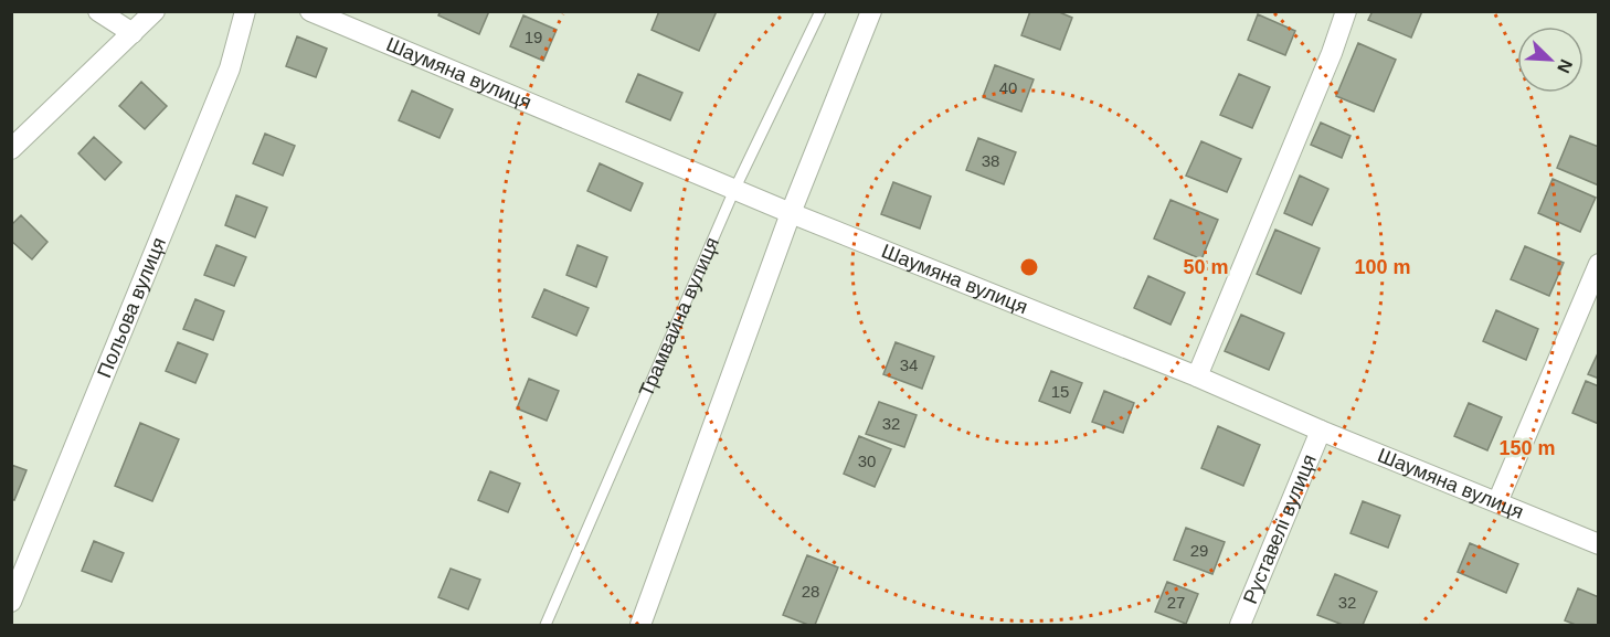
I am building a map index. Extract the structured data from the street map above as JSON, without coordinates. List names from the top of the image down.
{
  "streets": {
    "street": ["Шаумяна вулиця", "Польова вулиця", "Руставелі вулиця"],
    "lane": ["Трамвайна вулиця"]
  },
  "crossings": [
    ["Шаумяна вулиця", "Трамвайна вулиця"],
    ["Шаумяна вулиця", "Руставелі вулиця"]
  ],
  "house_numbers": [
    "19",
    "40",
    "38",
    "34",
    "15",
    "32",
    "30",
    "29",
    "28",
    "27",
    "32"
  ],
  "north": "bottom right",
  "rings": ["50 m", "100 m", "150 m"]
}
